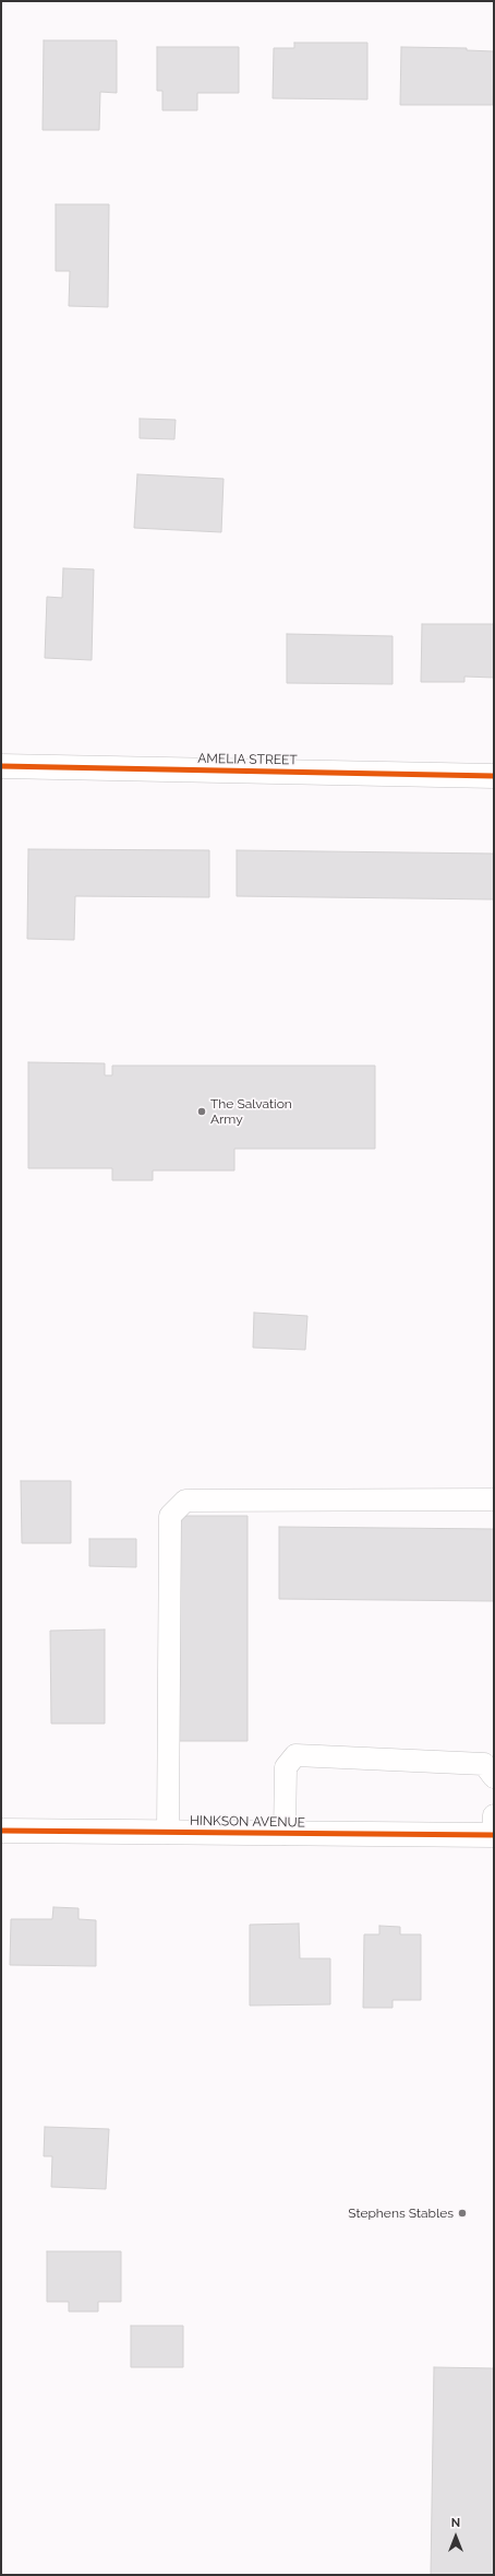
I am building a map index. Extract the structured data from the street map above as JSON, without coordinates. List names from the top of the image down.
{
  "streets": {
    "street": ["AMELIA STREET", "HINKSON AVENUE"]
  },
  "places": ["The Salvation Army", "Stephens Stables"],
  "north": "top"
}
